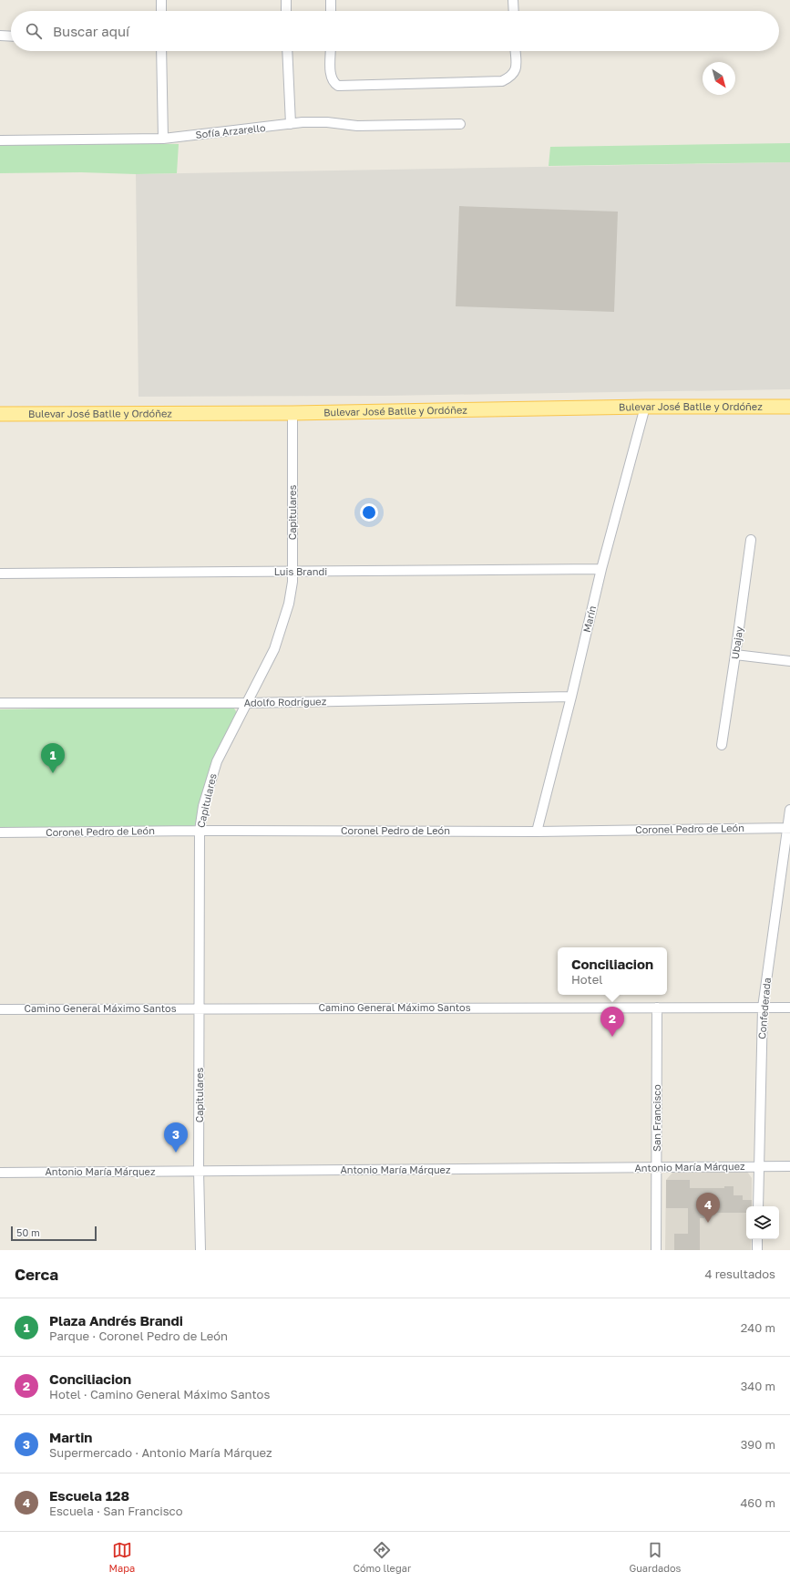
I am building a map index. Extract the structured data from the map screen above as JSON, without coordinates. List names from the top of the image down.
{
  "streets": {
    "main road": ["Bulevar José Batlle y Ordóñez"],
    "street": [
      "Sofía Arzarello",
      "Capitulares",
      "Luis Brandi",
      "Marín",
      "Ubajay",
      "Adolfo Rodríguez",
      "Coronel Pedro de León",
      "Camino General Máximo Santos",
      "Confederada",
      "San Francisco",
      "Antonio María Márquez"
    ]
  },
  "crossings": [
    ["Bulevar José Batlle y Ordóñez", "Capitulares"],
    ["Bulevar José Batlle y Ordóñez", "Marín"],
    ["Capitulares", "Luis Brandi"],
    ["Capitulares", "Adolfo Rodríguez"],
    ["Capitulares", "Coronel Pedro de León"],
    ["Capitulares", "Camino General Máximo Santos"],
    ["Capitulares", "Antonio María Márquez"],
    ["Luis Brandi", "Marín"],
    ["Marín", "Adolfo Rodríguez"],
    ["Marín", "Coronel Pedro de León"],
    ["Coronel Pedro de León", "Confederada"],
    ["Camino General Máximo Santos", "Confederada"],
    ["Camino General Máximo Santos", "San Francisco"],
    ["Confederada", "Antonio María Márquez"],
    ["San Francisco", "Antonio María Márquez"]
  ],
  "scale_bar": "50 m",
  "north": "bottom right",
  "page": {
    "search": "Buscar aquí",
    "pins": [
      "1",
      "2",
      "3",
      "4"
    ],
    "popup": ["Conciliacion", "Hotel"],
    "scale": "50 m",
    "heading": ["Cerca", "4 resultados"],
    "list": [
      {
        "mark": "1",
        "name": "Plaza Andrés Brandi",
        "note": "Parque · Coronel Pedro de León",
        "value": "240 m"
      },
      {
        "mark": "2",
        "name": "Conciliacion",
        "note": "Hotel · Camino General Máximo Santos",
        "value": "340 m"
      },
      {
        "mark": "3",
        "name": "Martin",
        "note": "Supermercado · Antonio María Márquez",
        "value": "390 m"
      },
      {
        "mark": "4",
        "name": "Escuela 128",
        "note": "Escuela · San Francisco",
        "value": "460 m"
      }
    ],
    "nav": ["Mapa", "Cómo llegar", "Guardados"]
  }
}
